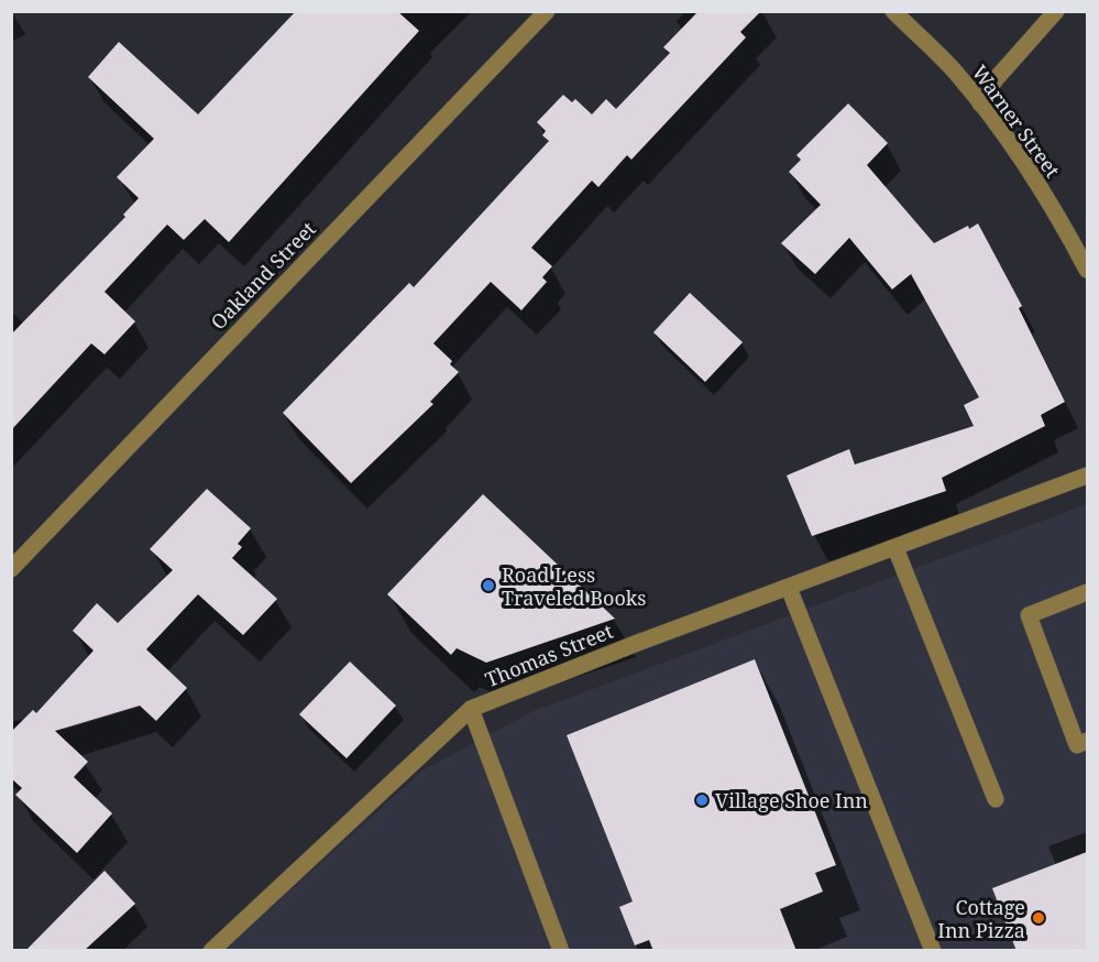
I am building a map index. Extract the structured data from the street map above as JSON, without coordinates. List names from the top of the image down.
{
  "streets": {
    "street": ["Warner Street", "Oakland Street", "Thomas Street"]
  },
  "places": ["Road Less Traveled Books", "Village Shoe Inn", "Cottage Inn Pizza"]
}
